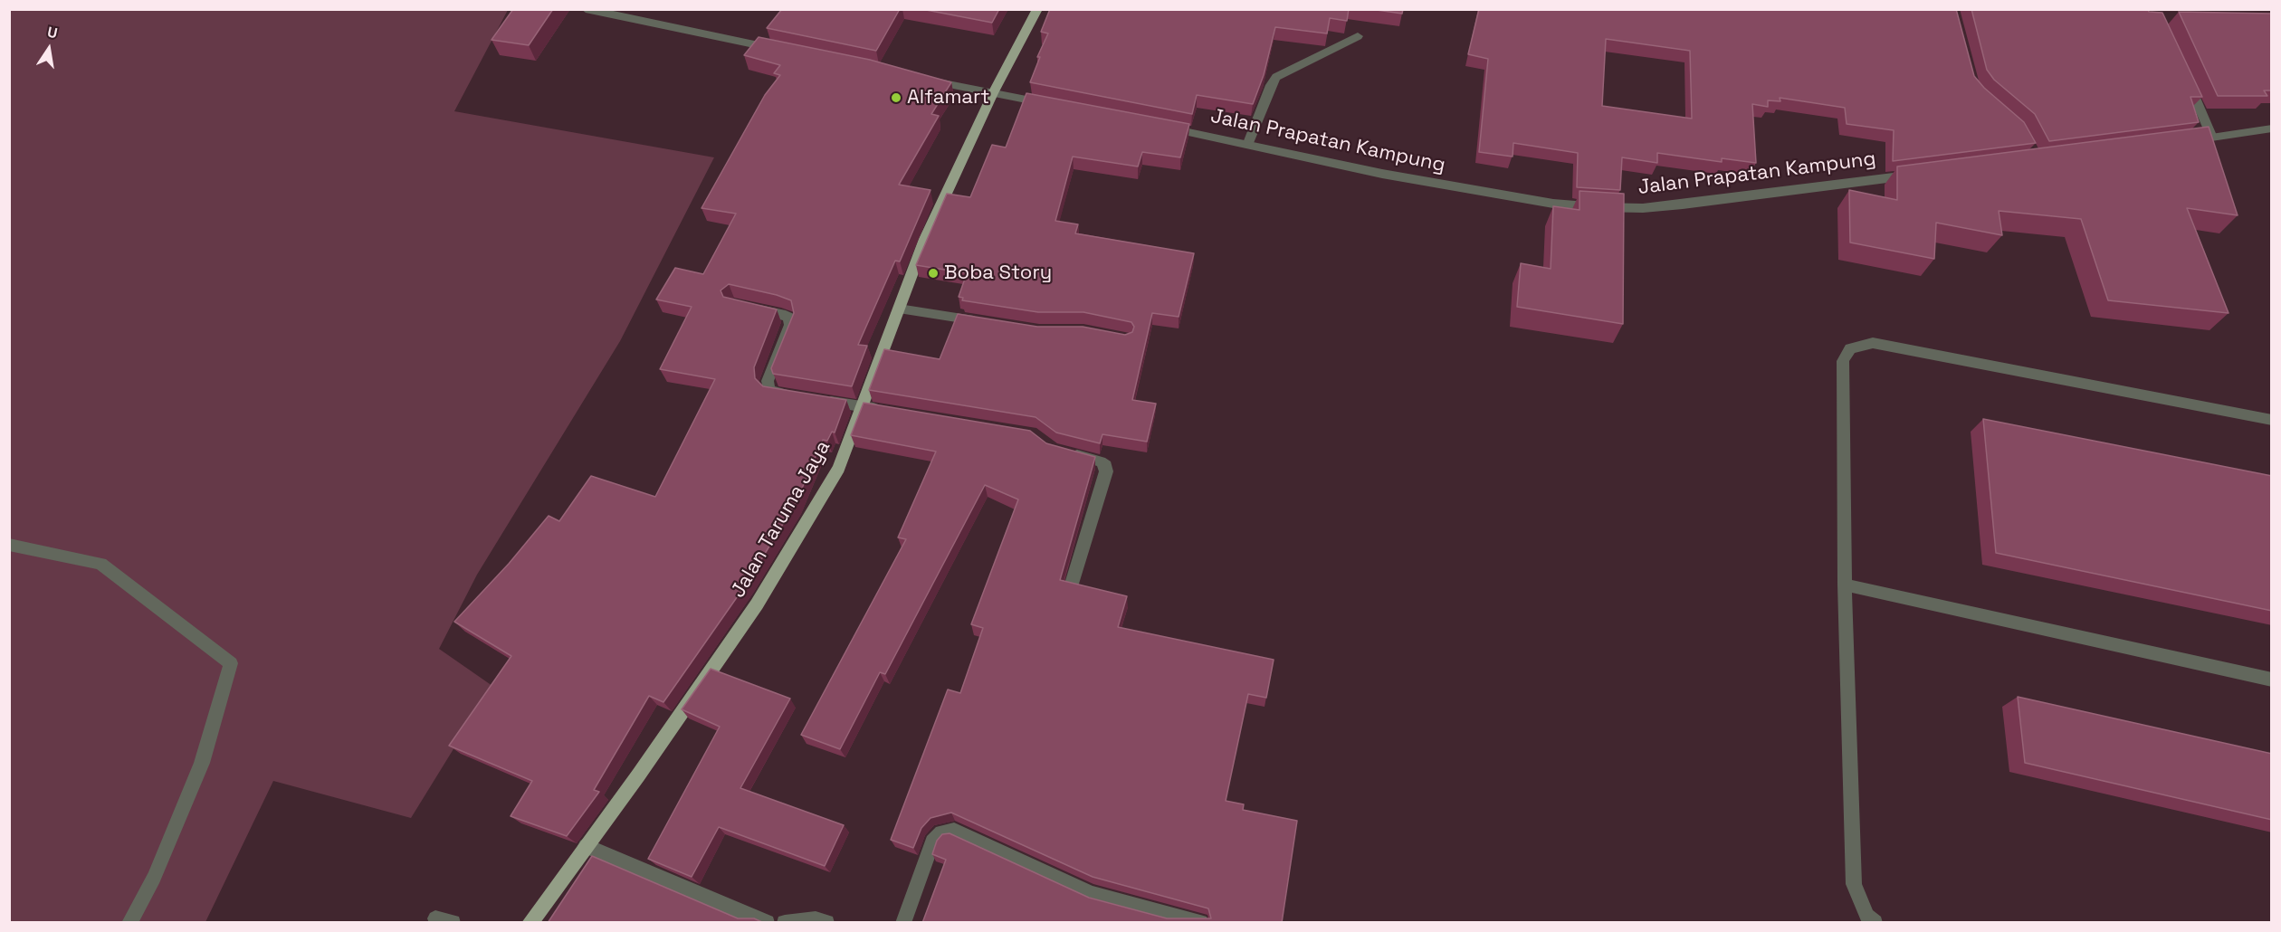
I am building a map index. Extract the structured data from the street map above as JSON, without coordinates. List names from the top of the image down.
{
  "streets": {
    "main road": ["Jalan Taruma Jaya"],
    "street": ["Jalan Prapatan Kampung"]
  },
  "places": ["Alfamart", "Boba Story"],
  "north": "top"
}
